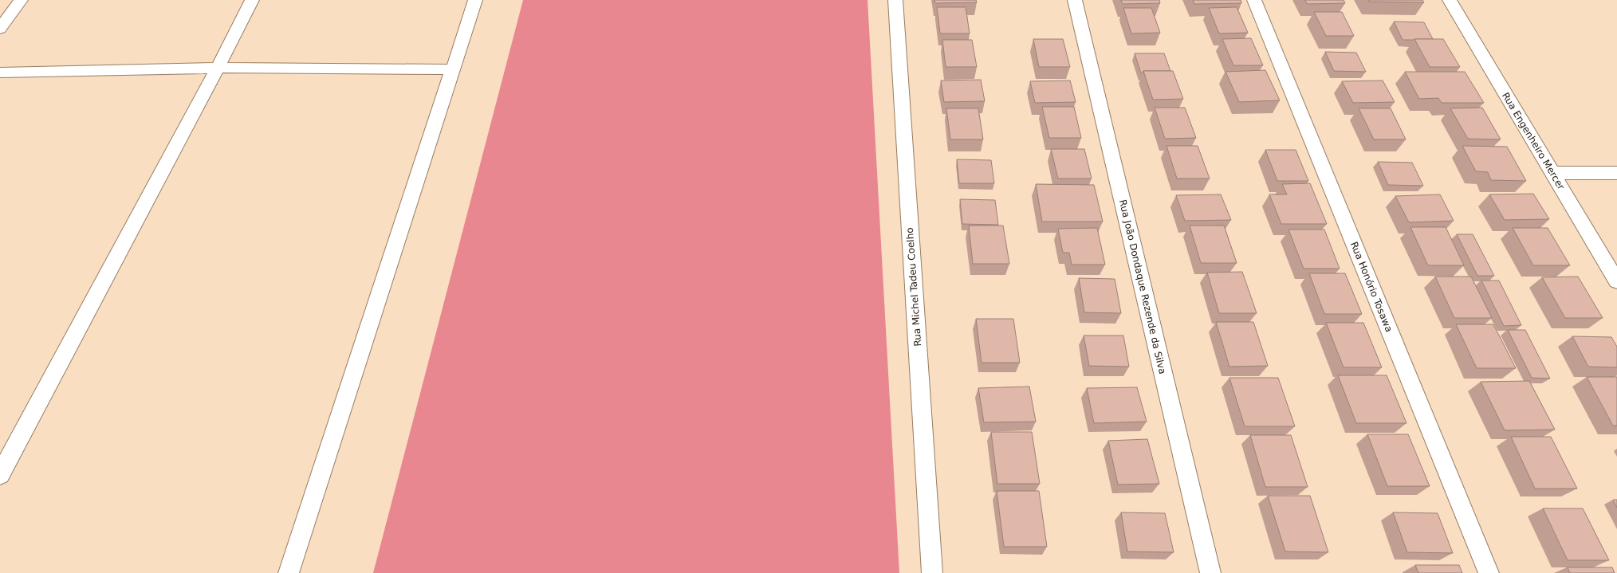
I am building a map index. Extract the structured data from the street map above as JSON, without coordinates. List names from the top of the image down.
{
  "streets": {
    "street": [
      "Rua Engenheiro Mercer",
      "Rua Michel Tadeu Coelho",
      "Rua João Dondaque Rezende da Silva",
      "Rua Honório Tosawa"
    ]
  }
}
